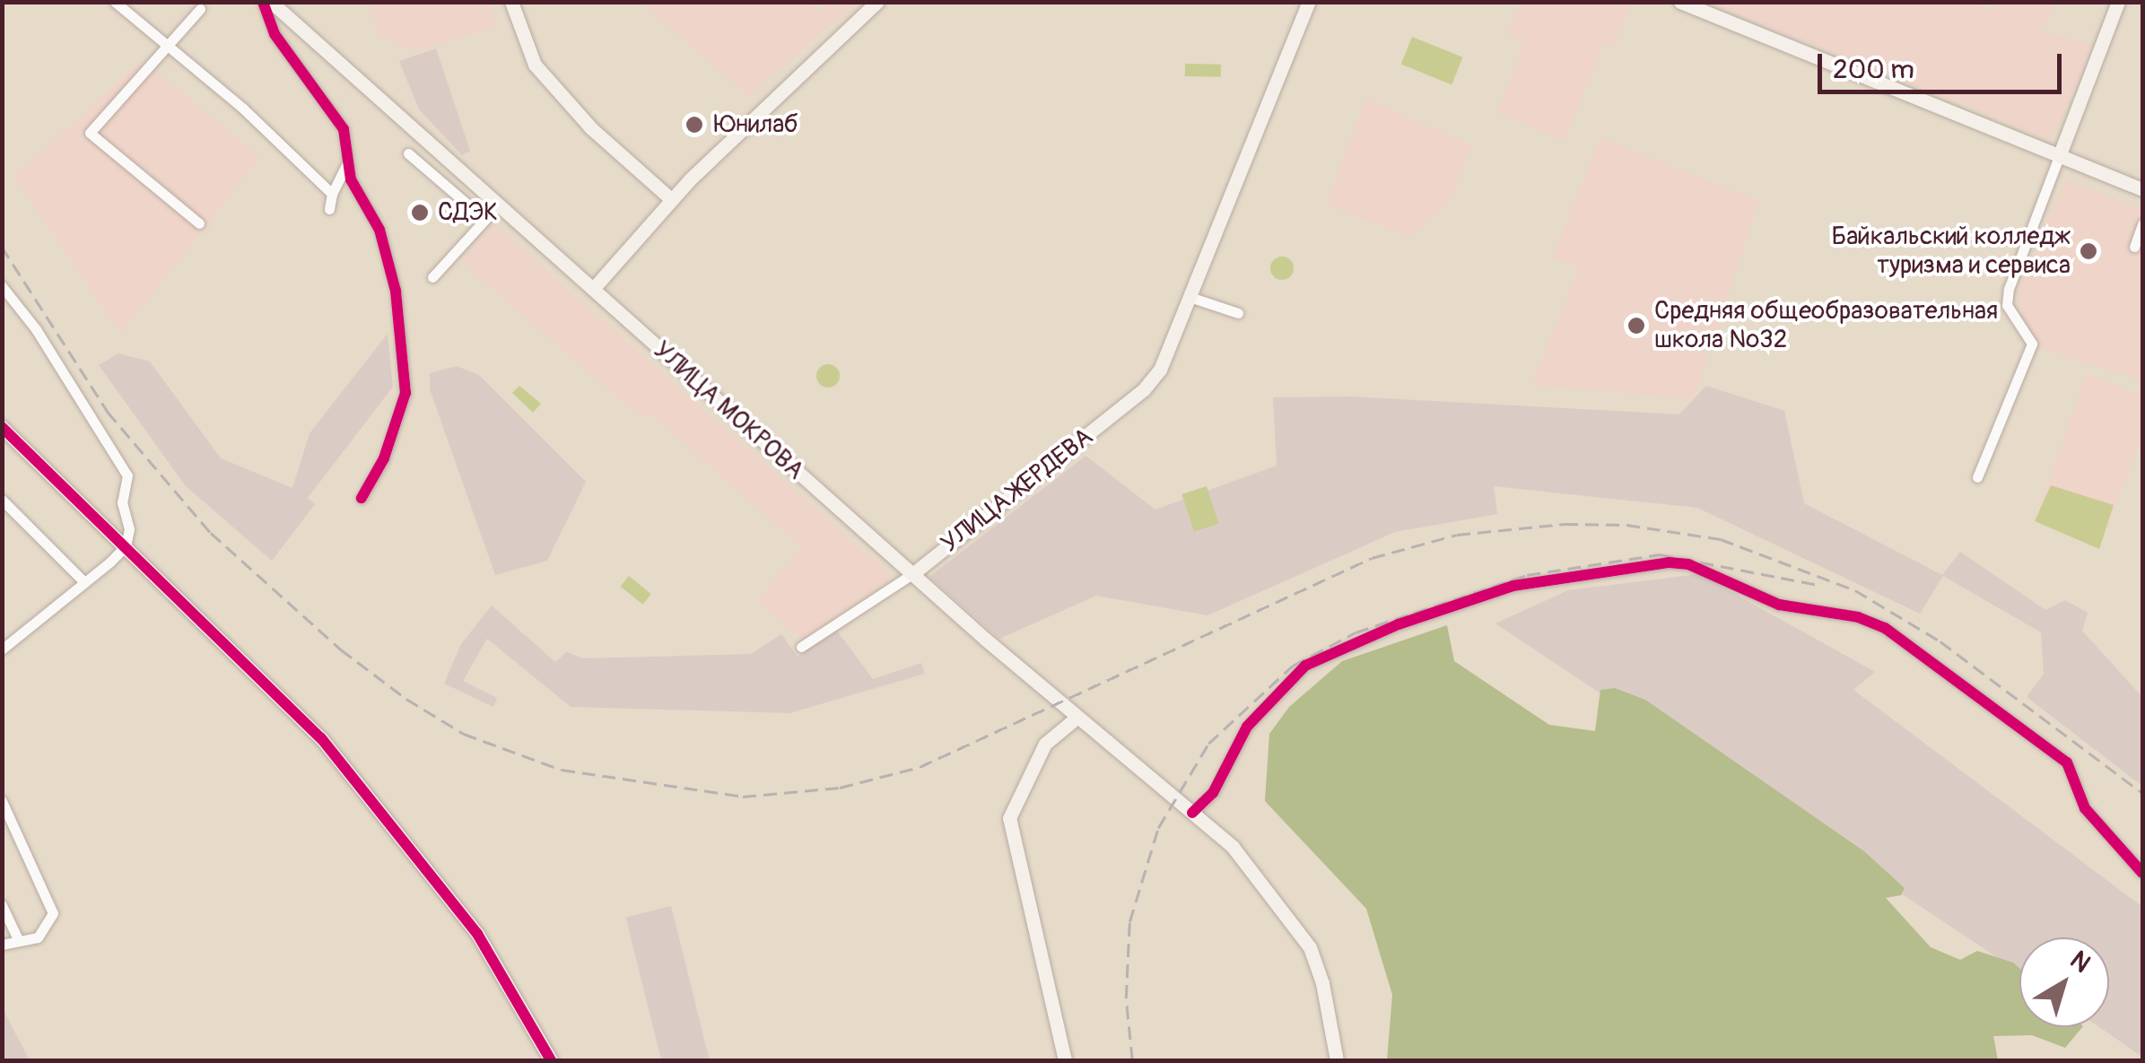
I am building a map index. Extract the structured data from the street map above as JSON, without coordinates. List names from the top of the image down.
{
  "streets": {
    "main road": ["УЛИЦА МОКРОВА", "УЛИЦА ЖЕРДЕВА"]
  },
  "crossings": [
    ["УЛИЦА МОКРОВА", "УЛИЦА ЖЕРДЕВА"]
  ],
  "places": [
    "Юнилаб",
    "СДЭК",
    "Байкальский колледж туризма и сервиса",
    "Средняя общеобразовательная школа №32"
  ],
  "scale_bar": "200 m",
  "north": "top right"
}
